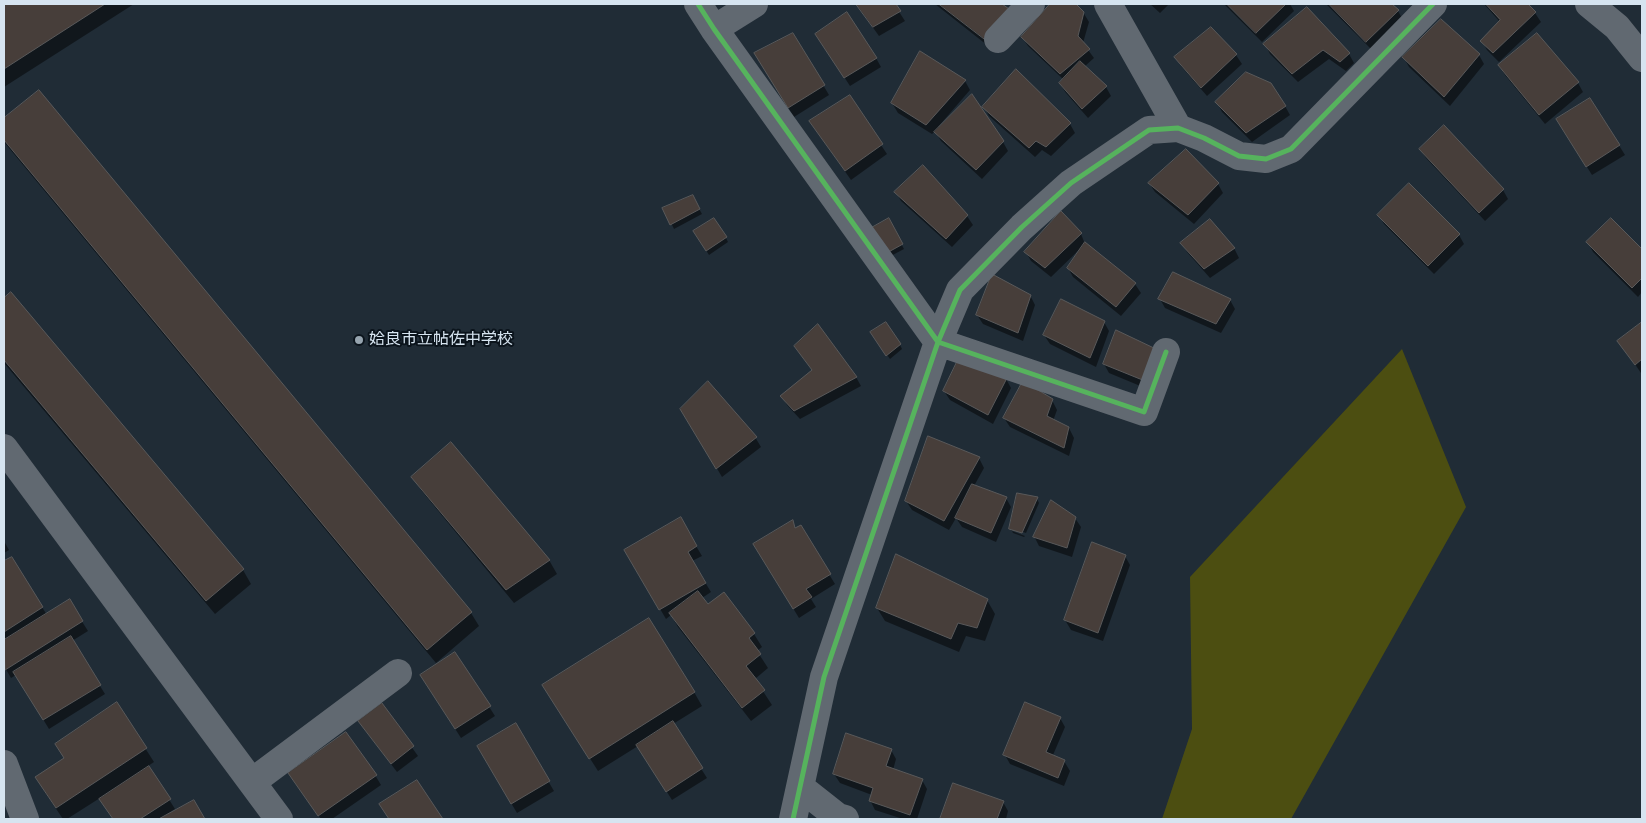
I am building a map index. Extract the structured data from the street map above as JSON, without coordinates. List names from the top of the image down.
{
  "places": ["姶良市立帖佐中学校"]
}
